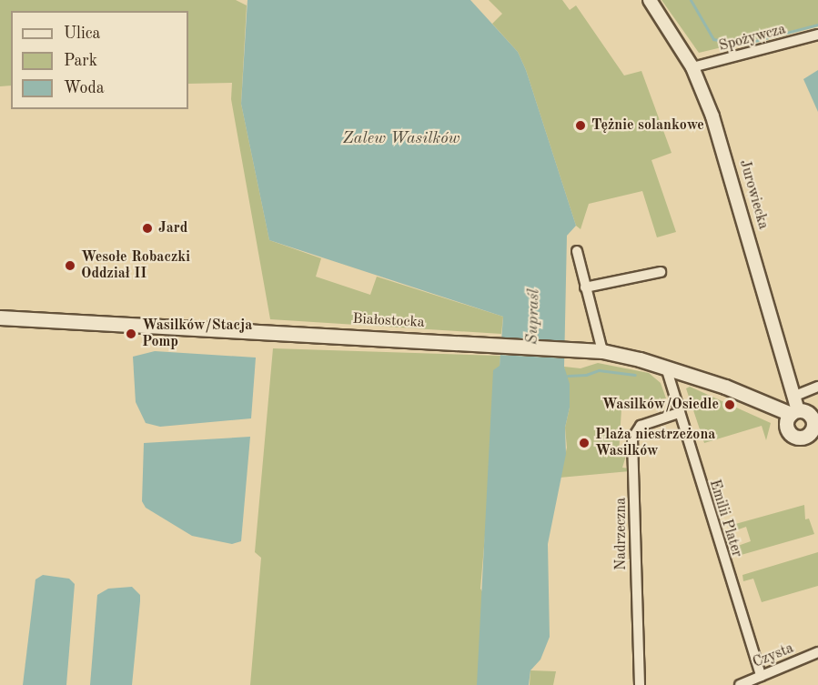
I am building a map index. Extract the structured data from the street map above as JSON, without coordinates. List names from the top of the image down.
{
  "streets": {
    "main road": ["Białostocka"],
    "street": [
      "Spożywcza",
      "Jurowiecka",
      "Emilii Plater",
      "Nadrzeczna",
      "Czysta"
    ]
  },
  "crossings": [
    ["Spożywcza", "Jurowiecka"],
    ["Jurowiecka", "Białostocka"],
    ["Białostocka", "Emilii Plater"],
    ["Emilii Plater", "Nadrzeczna"],
    ["Emilii Plater", "Czysta"]
  ],
  "water": ["Zalew Wasilków", "Supraśl"],
  "places": [
    "Tężnie solankowe",
    "Jard",
    "Wesołe Robaczki Oddział II",
    "Wasilków/Stacja Pomp",
    "Wasilków/Osiedle",
    "Plaża niestrzeżona Wasilków"
  ],
  "legend": ["Ulica", "Park", "Woda"]
}
